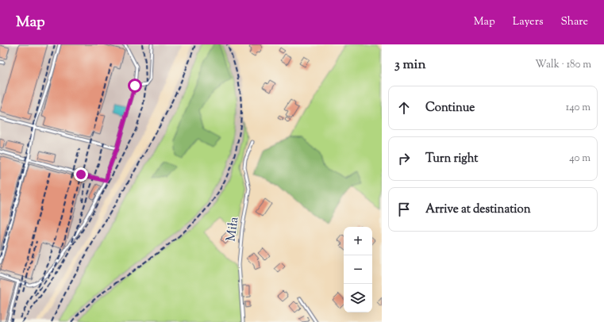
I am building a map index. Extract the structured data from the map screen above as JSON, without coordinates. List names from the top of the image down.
{
  "streets": {
    "lane": ["Miła"]
  },
  "page": {
    "header": "Map",
    "nav": ["Map", "Layers", "Share"],
    "heading": ["3 min", "Walk · 180 m"],
    "list": [
      ["Continue", "140 m"],
      ["Turn right", "40 m"],
      "Arrive at destination"
    ],
    "map_buttons": ["+", "−"]
  }
}
